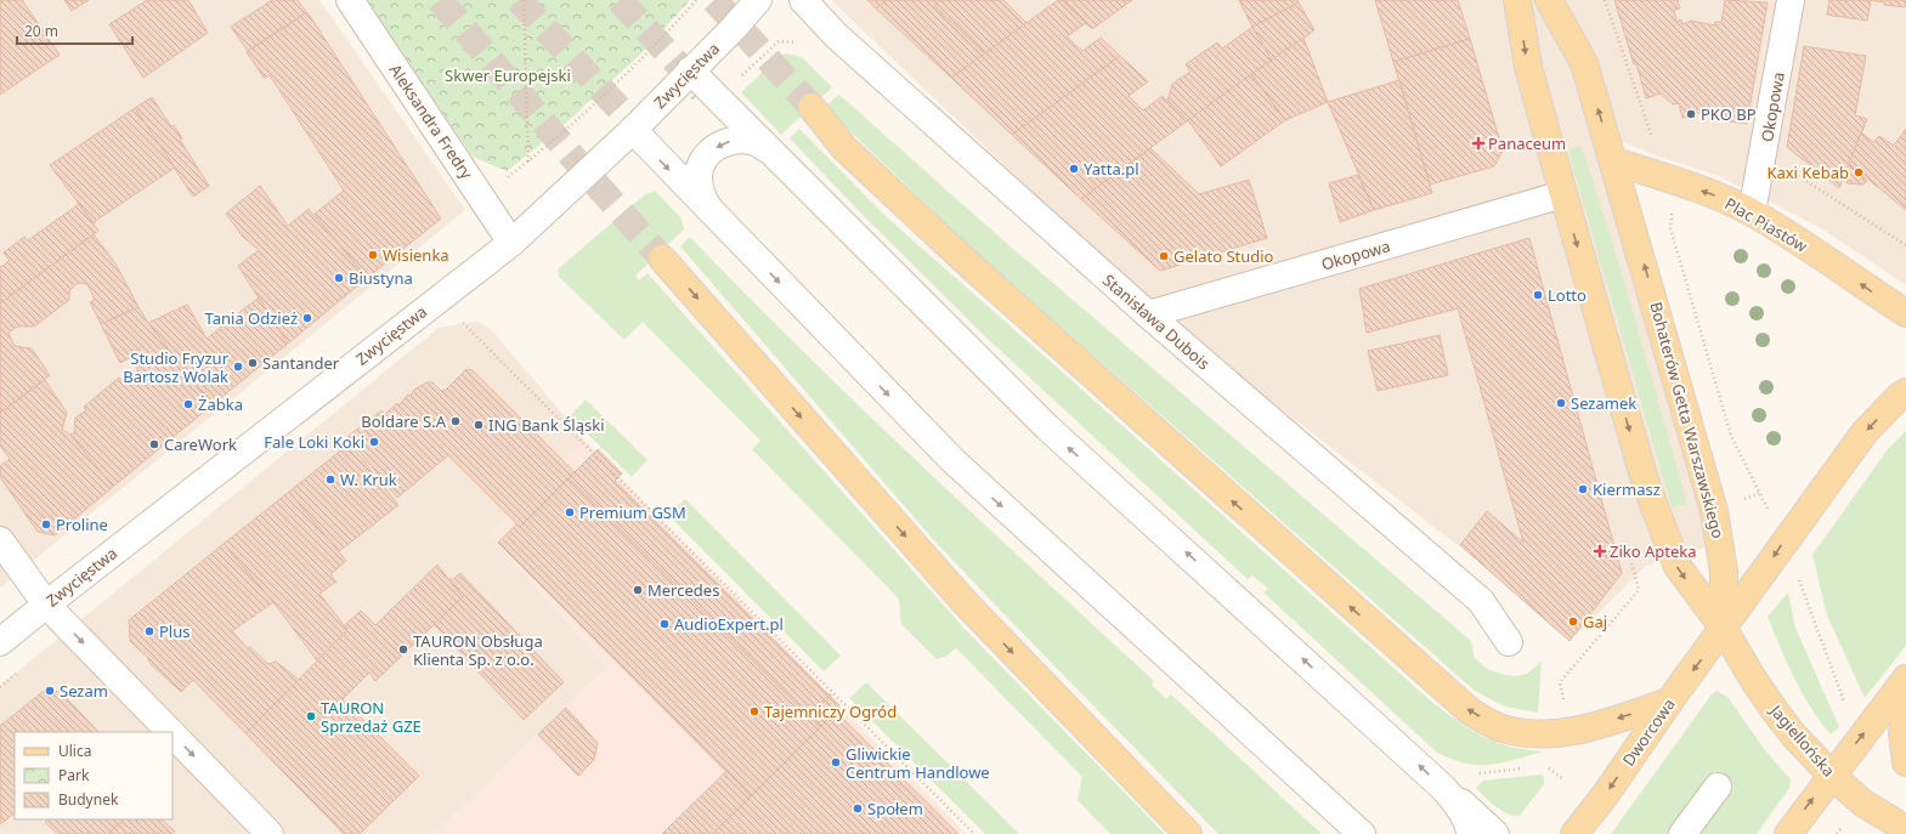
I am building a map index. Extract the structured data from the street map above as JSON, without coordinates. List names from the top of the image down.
{
  "streets": {
    "main road": [
      "Plac Piastów",
      "Bohaterów Getta Warszawskiego",
      "Dworcowa",
      "Jagiellońska"
    ],
    "street": [
      "Zwycięstwa",
      "Okopowa",
      "Aleksandra Fredry",
      "Stanisława Dubois"
    ]
  },
  "crossings": [
    ["Zwycięstwa", "Aleksandra Fredry"],
    ["Okopowa", "Plac Piastów"],
    ["Okopowa", "Stanisława Dubois"],
    ["Plac Piastów", "Bohaterów Getta Warszawskiego"],
    ["Bohaterów Getta Warszawskiego", "Dworcowa"],
    ["Bohaterów Getta Warszawskiego", "Jagiellońska"],
    ["Dworcowa", "Jagiellońska"]
  ],
  "one_way": ["Plac Piastów"],
  "parks": ["Skwer Europejski"],
  "places": {
    "other": [
      "PKO BP",
      "Yatta.pl",
      "Kaxi Kebab",
      "Wisienka",
      "Gelato Studio",
      "Biustyna",
      "Lotto",
      "Tania Odzież",
      "Santander",
      "Studio Fryzur Bartosz Wolak",
      "Sezamek",
      "Żabka",
      "Boldare S.A",
      "ING Bank Śląski",
      "Fale Loki Koki",
      "CareWork",
      "W. Kruk",
      "Kiermasz",
      "Premium GSM",
      "Proline",
      "Mercedes",
      "Gaj",
      "AudioExpert.pl",
      "Plus",
      "TAURON Obsługa Klienta Sp. z o.o.",
      "Sezam",
      "Tajemniczy Ogród",
      "TAURON Sprzedaż GZE",
      "Gliwickie Centrum Handlowe",
      "Społem"
    ],
    "health": ["Panaceum", "Ziko Apteka"]
  },
  "legend": ["Ulica", "Park", "Budynek"],
  "scale_bar": "20 m"
}
